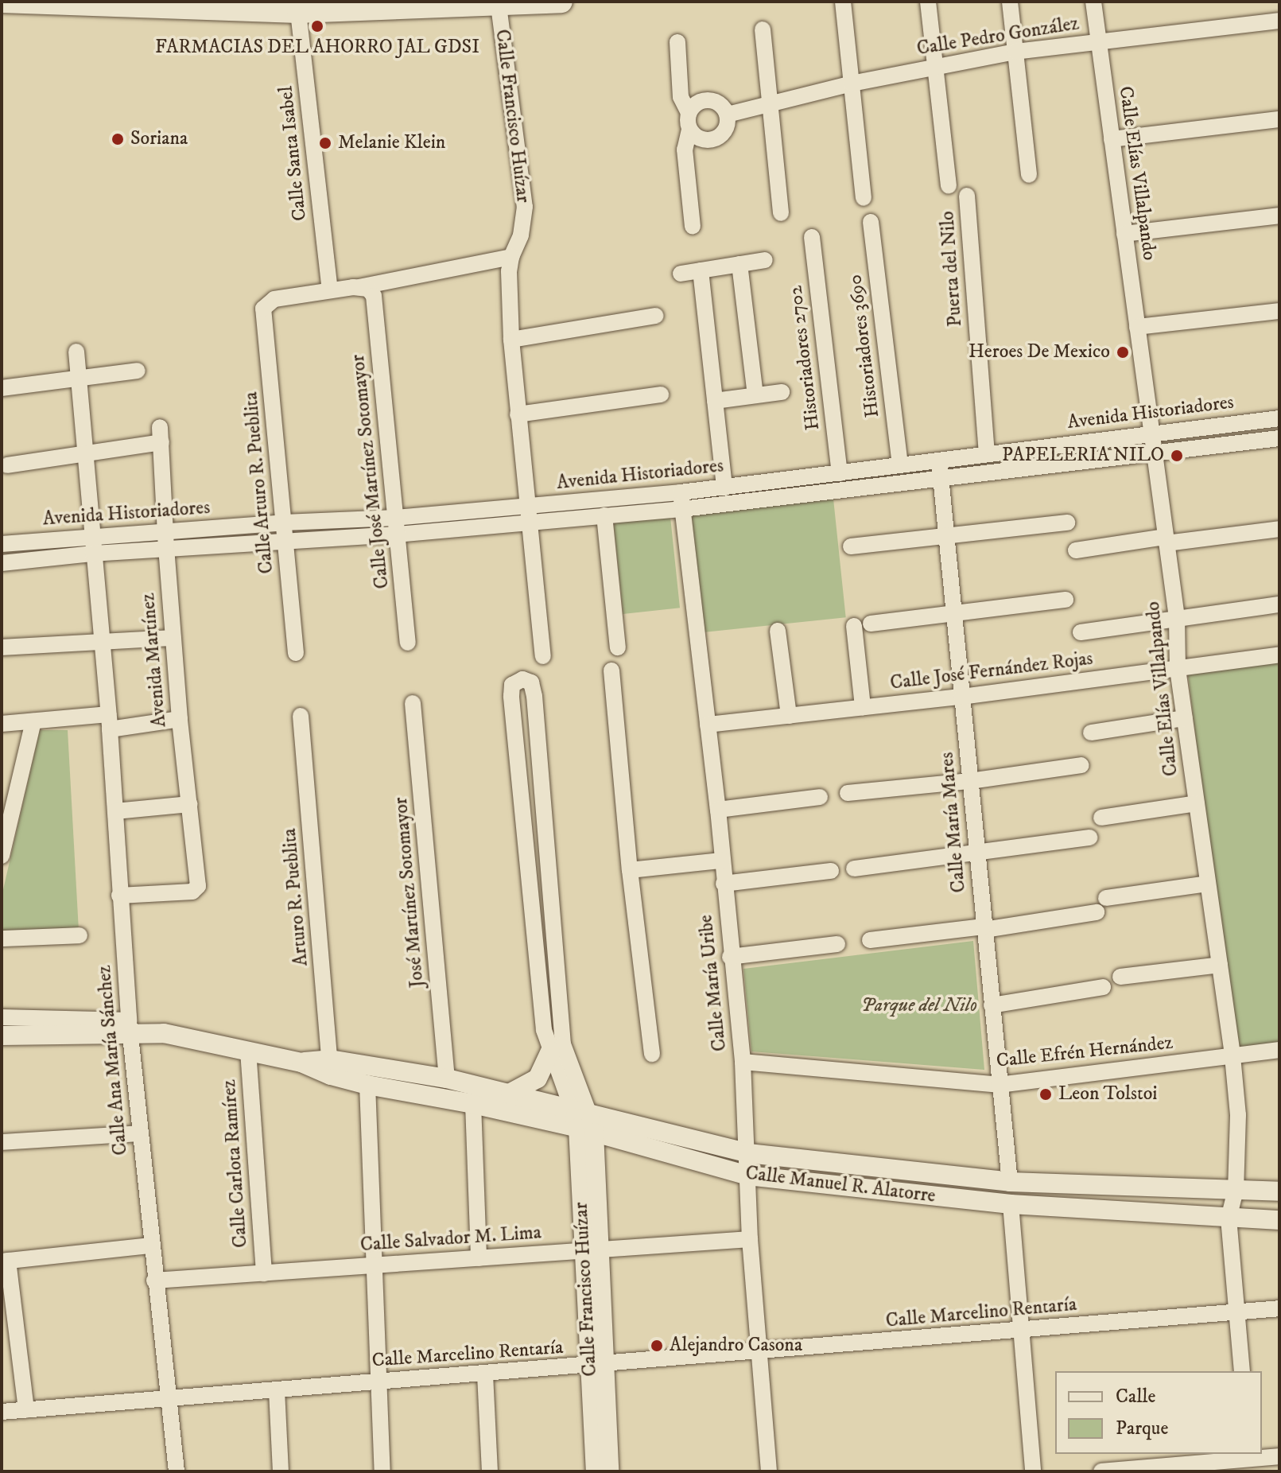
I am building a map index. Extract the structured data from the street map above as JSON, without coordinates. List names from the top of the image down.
{
  "streets": {
    "street": [
      "Calle Pedro González",
      "Calle Francisco Huízar",
      "Calle Santa Isabel",
      "Calle Elías Villalpando",
      "Puerta del Nilo",
      "Historiadores 3690",
      "Historiadores 2702",
      "Avenida Historiadores",
      "Calle José Martínez Sotomayor",
      "Calle Arturo R. Pueblita",
      "Avenida Martínez",
      "Calle José Fernández Rojas",
      "Calle María Mares",
      "José Martínez Sotomayor",
      "Arturo R. Pueblita",
      "Calle María Uribe",
      "Calle Efrén Hernández",
      "Calle Ana María Sánchez",
      "Calle Carlota Ramírez",
      "Calle Manuel R. Alatorre",
      "Calle Salvador M. Lima",
      "Calle Marcelino Rentaría"
    ]
  },
  "crossings": [
    ["Calle Pedro González", "Calle Elías Villalpando"],
    ["Calle Francisco Huízar", "Avenida Historiadores"],
    ["Calle Francisco Huízar", "Calle Manuel R. Alatorre"],
    ["Calle Francisco Huízar", "Calle Salvador M. Lima"],
    ["Calle Francisco Huízar", "Calle Marcelino Rentaría"],
    ["Calle Santa Isabel", "Calle Arturo R. Pueblita"],
    ["Calle Elías Villalpando", "Avenida Historiadores"],
    ["Calle Elías Villalpando", "Calle José Fernández Rojas"],
    ["Calle Elías Villalpando", "Calle Efrén Hernández"],
    ["Calle Elías Villalpando", "Calle Manuel R. Alatorre"],
    ["Calle Elías Villalpando", "Calle Marcelino Rentaría"],
    ["Puerta del Nilo", "Avenida Historiadores"],
    ["Historiadores 3690", "Avenida Historiadores"],
    ["Historiadores 2702", "Avenida Historiadores"],
    ["Avenida Historiadores", "Calle José Martínez Sotomayor"],
    ["Avenida Historiadores", "Calle Arturo R. Pueblita"],
    ["Avenida Historiadores", "Avenida Martínez"],
    ["Avenida Historiadores", "Calle María Mares"],
    ["Avenida Historiadores", "Calle María Uribe"],
    ["Avenida Historiadores", "Calle Ana María Sánchez"],
    ["Avenida Martínez", "Calle Ana María Sánchez"],
    ["Calle José Fernández Rojas", "Calle María Mares"],
    ["Calle José Fernández Rojas", "Calle María Uribe"],
    ["Calle María Mares", "Calle Efrén Hernández"],
    ["Calle María Mares", "Calle Manuel R. Alatorre"],
    ["José Martínez Sotomayor", "Calle Manuel R. Alatorre"],
    ["Arturo R. Pueblita", "Calle Manuel R. Alatorre"],
    ["Calle María Uribe", "Calle Efrén Hernández"],
    ["Calle María Uribe", "Calle Manuel R. Alatorre"],
    ["Calle María Uribe", "Calle Salvador M. Lima"],
    ["Calle María Uribe", "Calle Marcelino Rentaría"],
    ["Calle Ana María Sánchez", "Calle Manuel R. Alatorre"],
    ["Calle Ana María Sánchez", "Calle Salvador M. Lima"],
    ["Calle Ana María Sánchez", "Calle Marcelino Rentaría"],
    ["Calle Carlota Ramírez", "Calle Manuel R. Alatorre"],
    ["Calle Carlota Ramírez", "Calle Salvador M. Lima"]
  ],
  "parks": ["Parque del Nilo"],
  "places": [
    "FARMACIAS DEL AHORRO JAL GDSI",
    "Soriana",
    "Melanie Klein",
    "Heroes De Mexico",
    "PAPELERIA NILO",
    "Leon Tolstoi",
    "Alejandro Casona"
  ],
  "legend": ["Calle", "Parque"]
}
